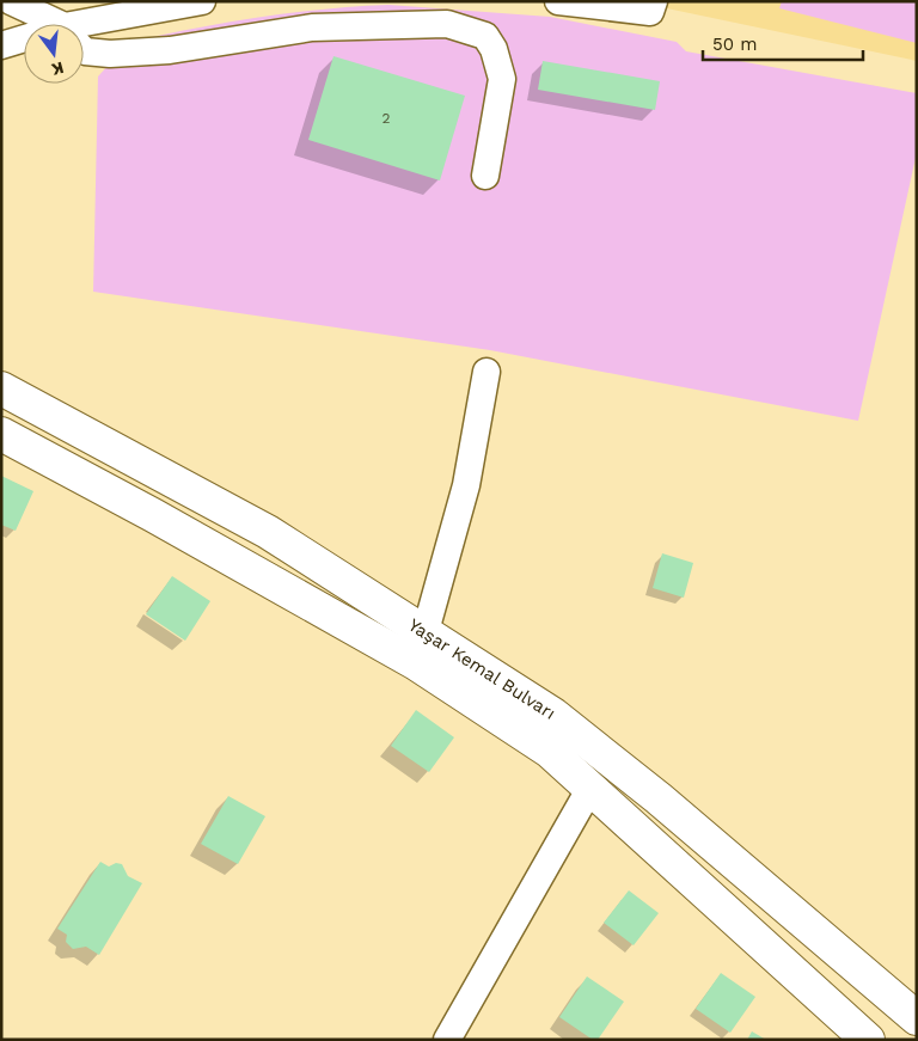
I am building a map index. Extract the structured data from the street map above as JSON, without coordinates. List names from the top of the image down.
{
  "streets": {
    "main road": ["Yaşar Kemal Bulvarı"]
  },
  "house_numbers": ["2"],
  "scale_bar": "50 m",
  "north": "bottom"
}
